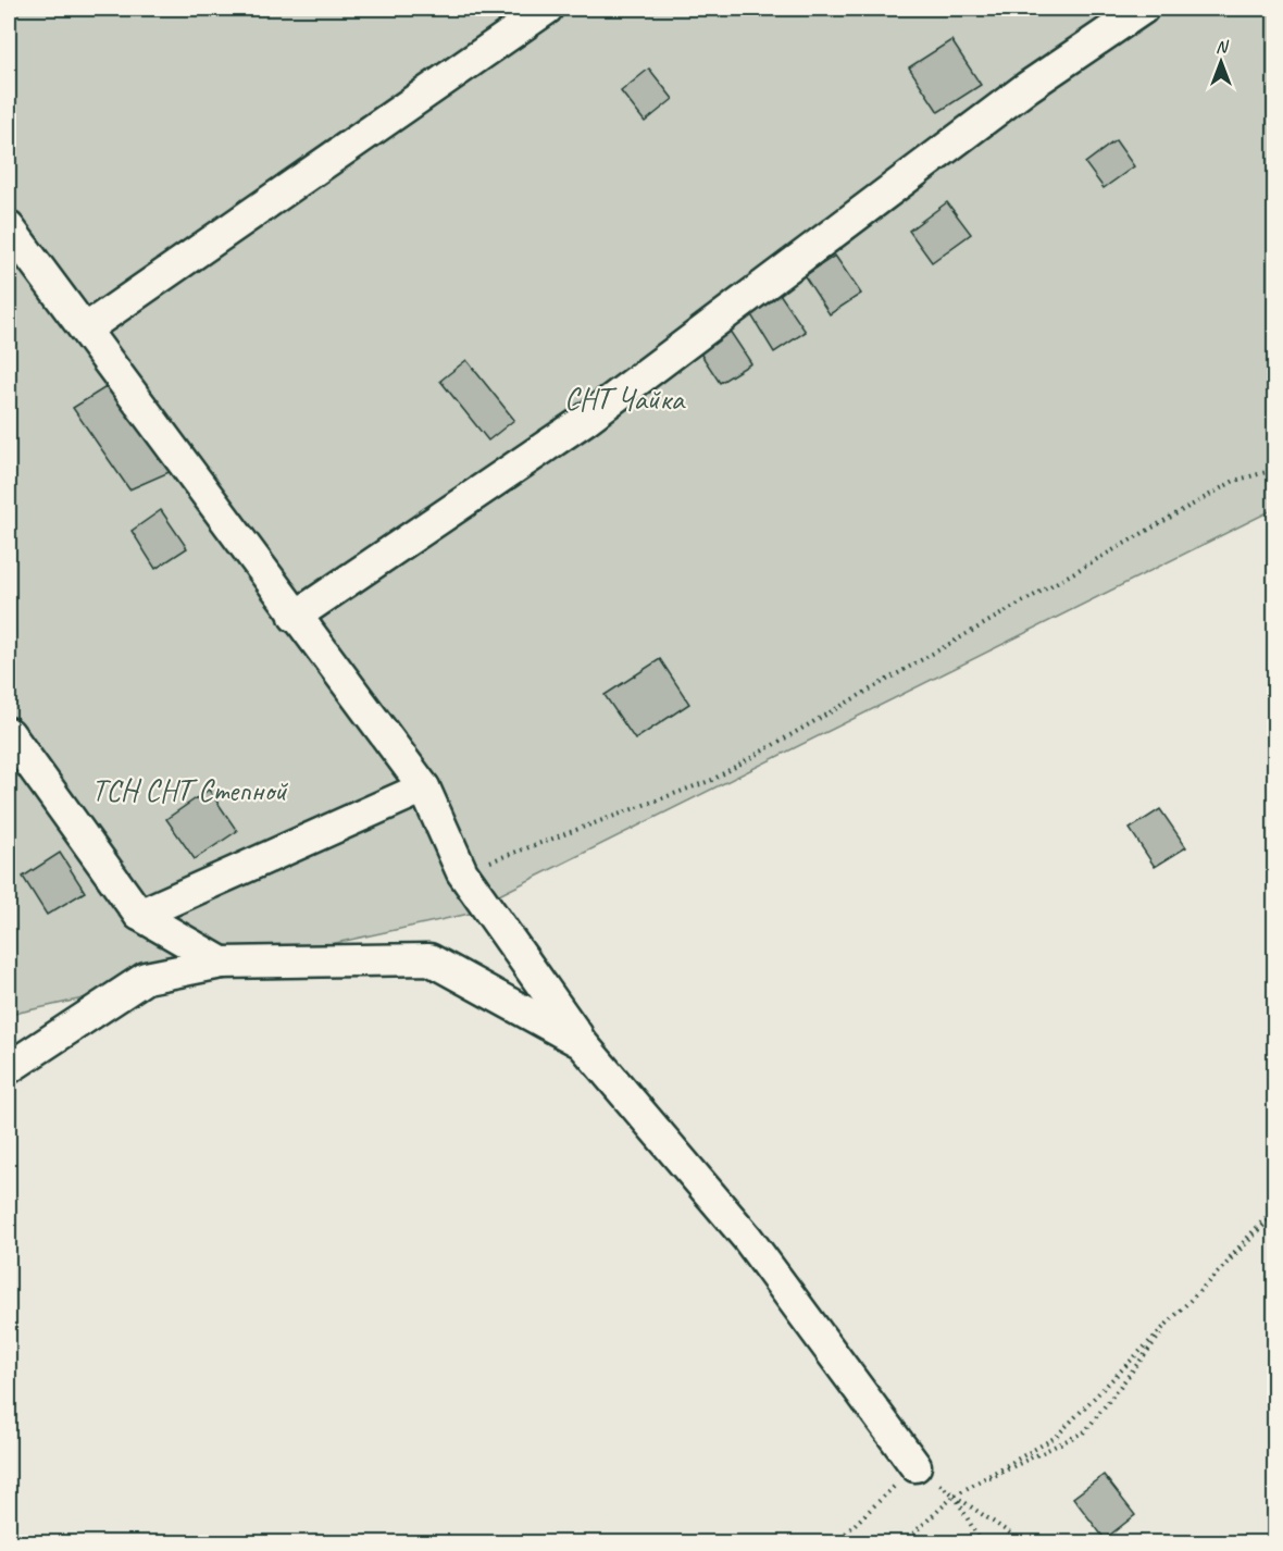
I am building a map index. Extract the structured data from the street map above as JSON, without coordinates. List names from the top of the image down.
{
  "parks": ["СНТ Чайка", "ТСН СНТ Степной"],
  "north": "top"
}
